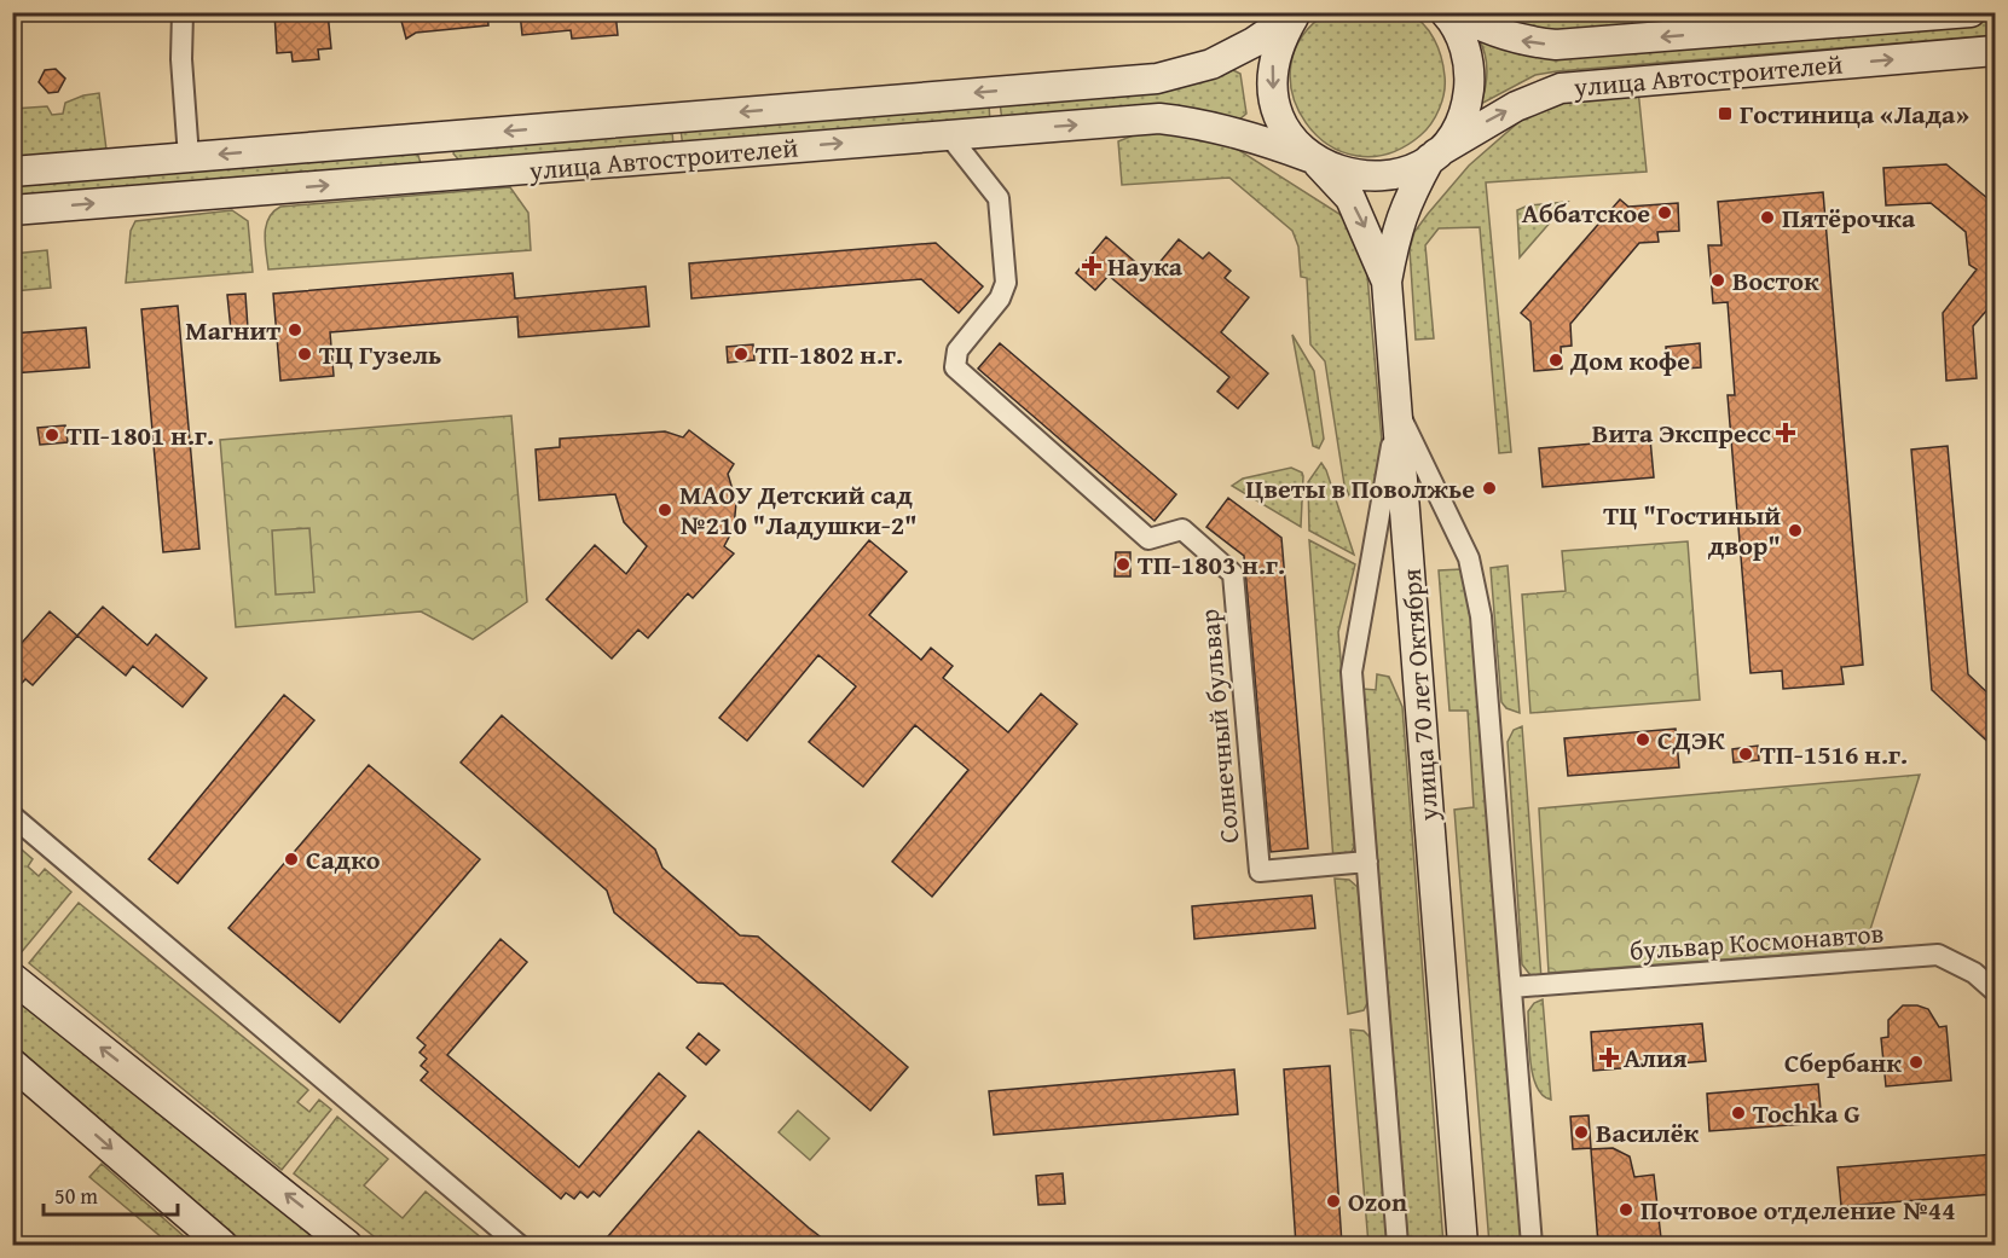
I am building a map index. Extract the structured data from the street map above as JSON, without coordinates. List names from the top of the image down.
{
  "streets": {
    "main road": ["улица Автостроителей", "улица 70 лет Октября"],
    "street": ["Солнечный бульвар", "бульвар Космонавтов"]
  },
  "crossings": [
    ["улица Автостроителей", "улица 70 лет Октября"],
    ["улица Автостроителей", "Солнечный бульвар"]
  ],
  "places": {
    "transit": ["Гостиница «Лада»"],
    "other": [
      "Аббатское",
      "Пятёрочка",
      "Восток",
      "Магнит",
      "ТЦ Гузель",
      "ТП-1802 н.г.",
      "Дом кофе",
      "ТП-1801 н.г.",
      "Цветы в Поволжье",
      "МАОУ Детский сад №210 \"Ладушки-2\"",
      "ТЦ \"Гостиный двор\"",
      "ТП-1803 н.г.",
      "СДЭК",
      "ТП-1516 н.г.",
      "Садко",
      "Сбербанк",
      "Tochka G",
      "Василёк",
      "Ozon",
      "Почтовое отделение №44"
    ],
    "health": ["Наука", "Вита Экспресс", "Алия"]
  },
  "scale_bar": "50 m"
}
